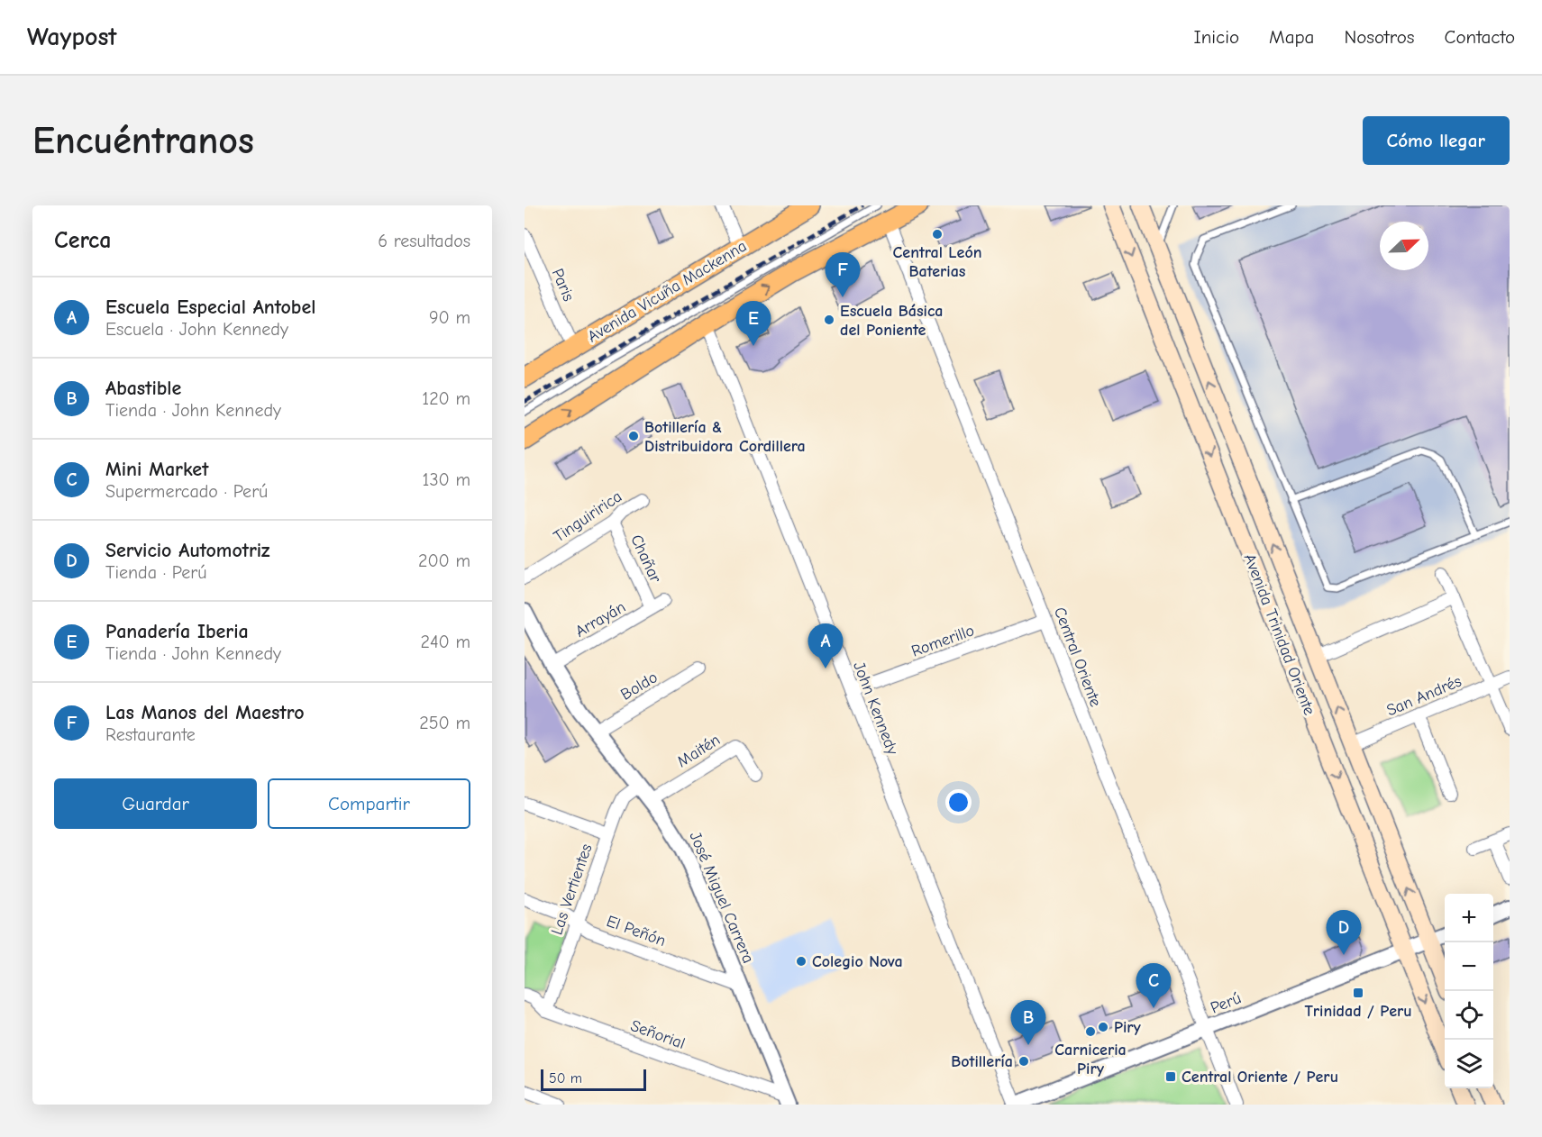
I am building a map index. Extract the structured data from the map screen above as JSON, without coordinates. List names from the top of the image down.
{
  "streets": {
    "main road": ["Avenida Vicuña Mackenna", "Avenida Trinidad Oriente"],
    "street": [
      "Paris",
      "Tinguiririca",
      "Chañar",
      "Arrayán",
      "Romerillo",
      "Central Oriente",
      "Boldo",
      "San Andrés",
      "John Kennedy",
      "Maitén",
      "Las Vertientes",
      "José Miguel Carrera",
      "El Peñón",
      "Perú",
      "Señorial"
    ]
  },
  "crossings": [
    ["Paris", "Avenida Vicuña Mackenna"],
    ["Tinguiririca", "Chañar"],
    ["Chañar", "Arrayán"],
    ["Arrayán", "José Miguel Carrera"],
    ["Avenida Trinidad Oriente", "San Andrés"],
    ["Avenida Trinidad Oriente", "Perú"],
    ["Romerillo", "Central Oriente"],
    ["Romerillo", "John Kennedy"],
    ["Central Oriente", "Perú"],
    ["Boldo", "José Miguel Carrera"],
    ["John Kennedy", "Perú"],
    ["Maitén", "José Miguel Carrera"],
    ["Las Vertientes", "José Miguel Carrera"],
    ["Las Vertientes", "El Peñón"],
    ["Las Vertientes", "Señorial"],
    ["José Miguel Carrera", "El Peñón"],
    ["José Miguel Carrera", "Señorial"]
  ],
  "places": {
    "other": [
      "Central León Baterias",
      "Escuela Básica del Poniente",
      "Botillería & Distribuidora Cordillera",
      "Colegio Nova",
      "Piry",
      "Carniceria Piry",
      "Botillería"
    ],
    "transit": ["Trinidad / Peru", "Central Oriente / Peru"]
  },
  "scale_bar": "50 m",
  "north": "top right",
  "page": {
    "header": "Waypost",
    "nav": [
      "Inicio",
      "Mapa",
      "Nosotros",
      "Contacto"
    ],
    "buttons": [
      "Cómo llegar",
      ["Guardar", "Compartir"]
    ],
    "title": "Encuéntranos",
    "heading": ["Cerca", "6 resultados"],
    "pins": [
      "F",
      "E",
      "A",
      "D",
      "C",
      "B"
    ],
    "list": [
      {
        "mark": "A",
        "name": "Escuela Especial Antobel",
        "note": "Escuela · John Kennedy",
        "value": "90 m"
      },
      {
        "mark": "B",
        "name": "Abastible",
        "note": "Tienda · John Kennedy",
        "value": "120 m"
      },
      {
        "mark": "C",
        "name": "Mini Market",
        "note": "Supermercado · Perú",
        "value": "130 m"
      },
      {
        "mark": "D",
        "name": "Servicio Automotriz",
        "note": "Tienda · Perú",
        "value": "200 m"
      },
      {
        "mark": "E",
        "name": "Panadería Iberia",
        "note": "Tienda · John Kennedy",
        "value": "240 m"
      },
      {
        "mark": "F",
        "name": "Las Manos del Maestro",
        "note": "Restaurante",
        "value": "250 m"
      }
    ],
    "map_buttons": ["+", "−"],
    "scale": "50 m"
  }
}
